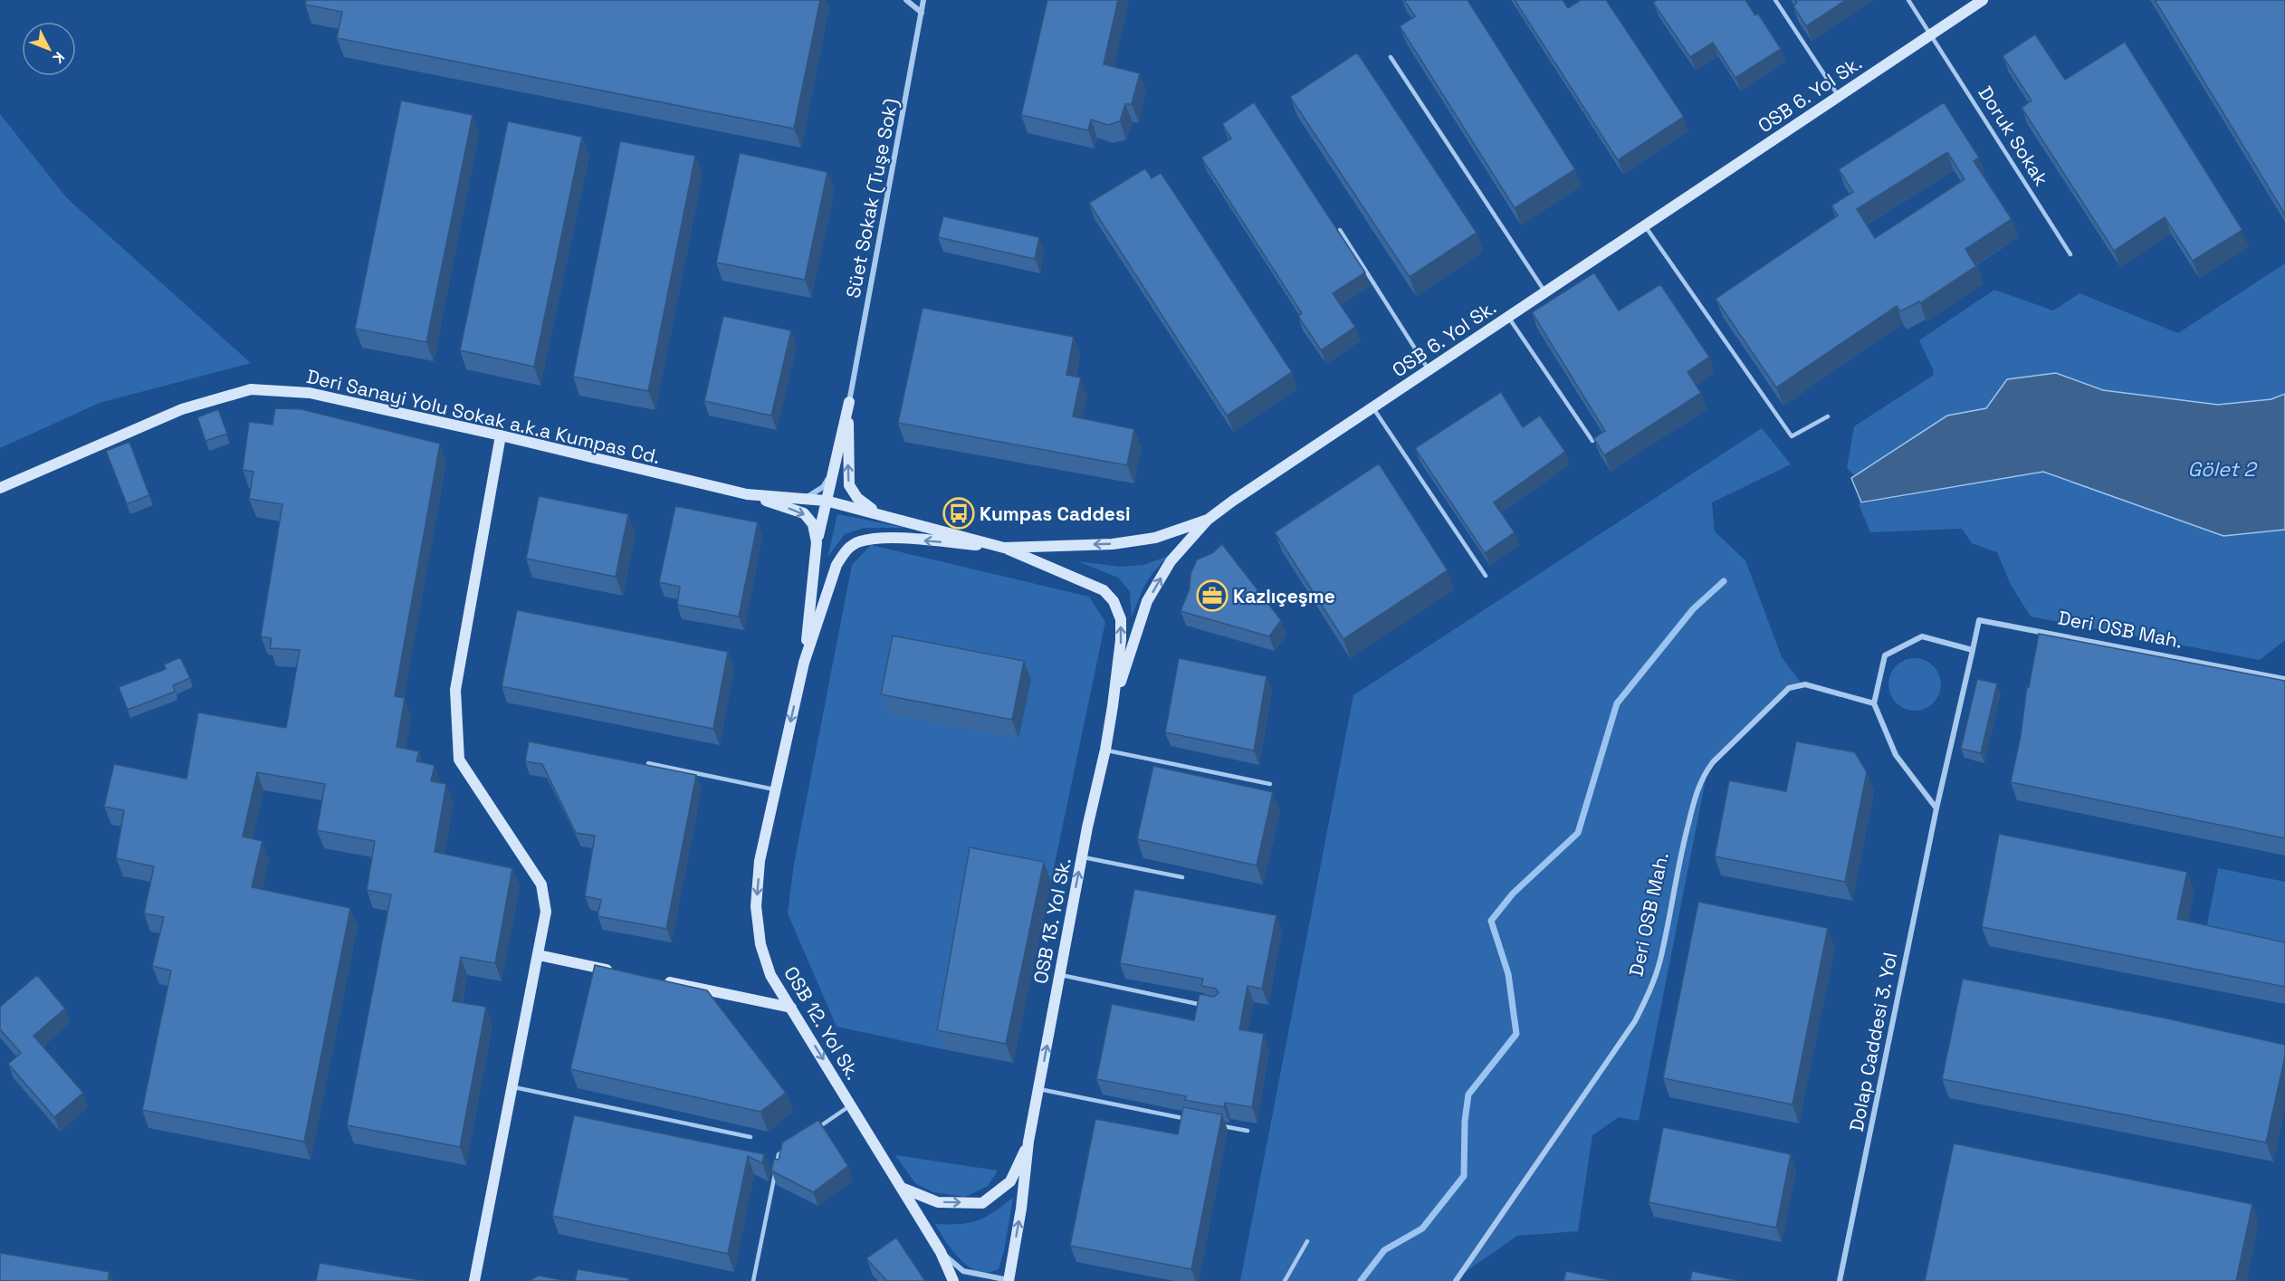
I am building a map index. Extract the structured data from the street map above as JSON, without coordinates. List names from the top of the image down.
{
  "streets": {
    "main road": [
      "OSB 6. Yol Sk.",
      "Deri Sanayi Yolu Sokak a.k.a Kumpas Cd.",
      "OSB 13. Yol Sk.",
      "OSB 12. Yol Sk."
    ],
    "street": ["Süet Sokak (Tuşe Sok)", "Deri OSB Mah.", "Dolap Caddesi 3. Yol"],
    "lane": ["Doruk Sokak"]
  },
  "crossings": [
    ["OSB 6. Yol Sk.", "Doruk Sokak"],
    ["OSB 6. Yol Sk.", "Deri Sanayi Yolu Sokak a.k.a Kumpas Cd."],
    ["Deri OSB Mah.", "Dolap Caddesi 3. Yol"]
  ],
  "one_way": ["OSB 13. Yol Sk.", "OSB 12. Yol Sk."],
  "water": ["Gölet 2"],
  "places": {
    "bus stop": ["Kumpas Caddesi"],
    "office": ["Kazlıçeşme"]
  },
  "north": "bottom right"
}
